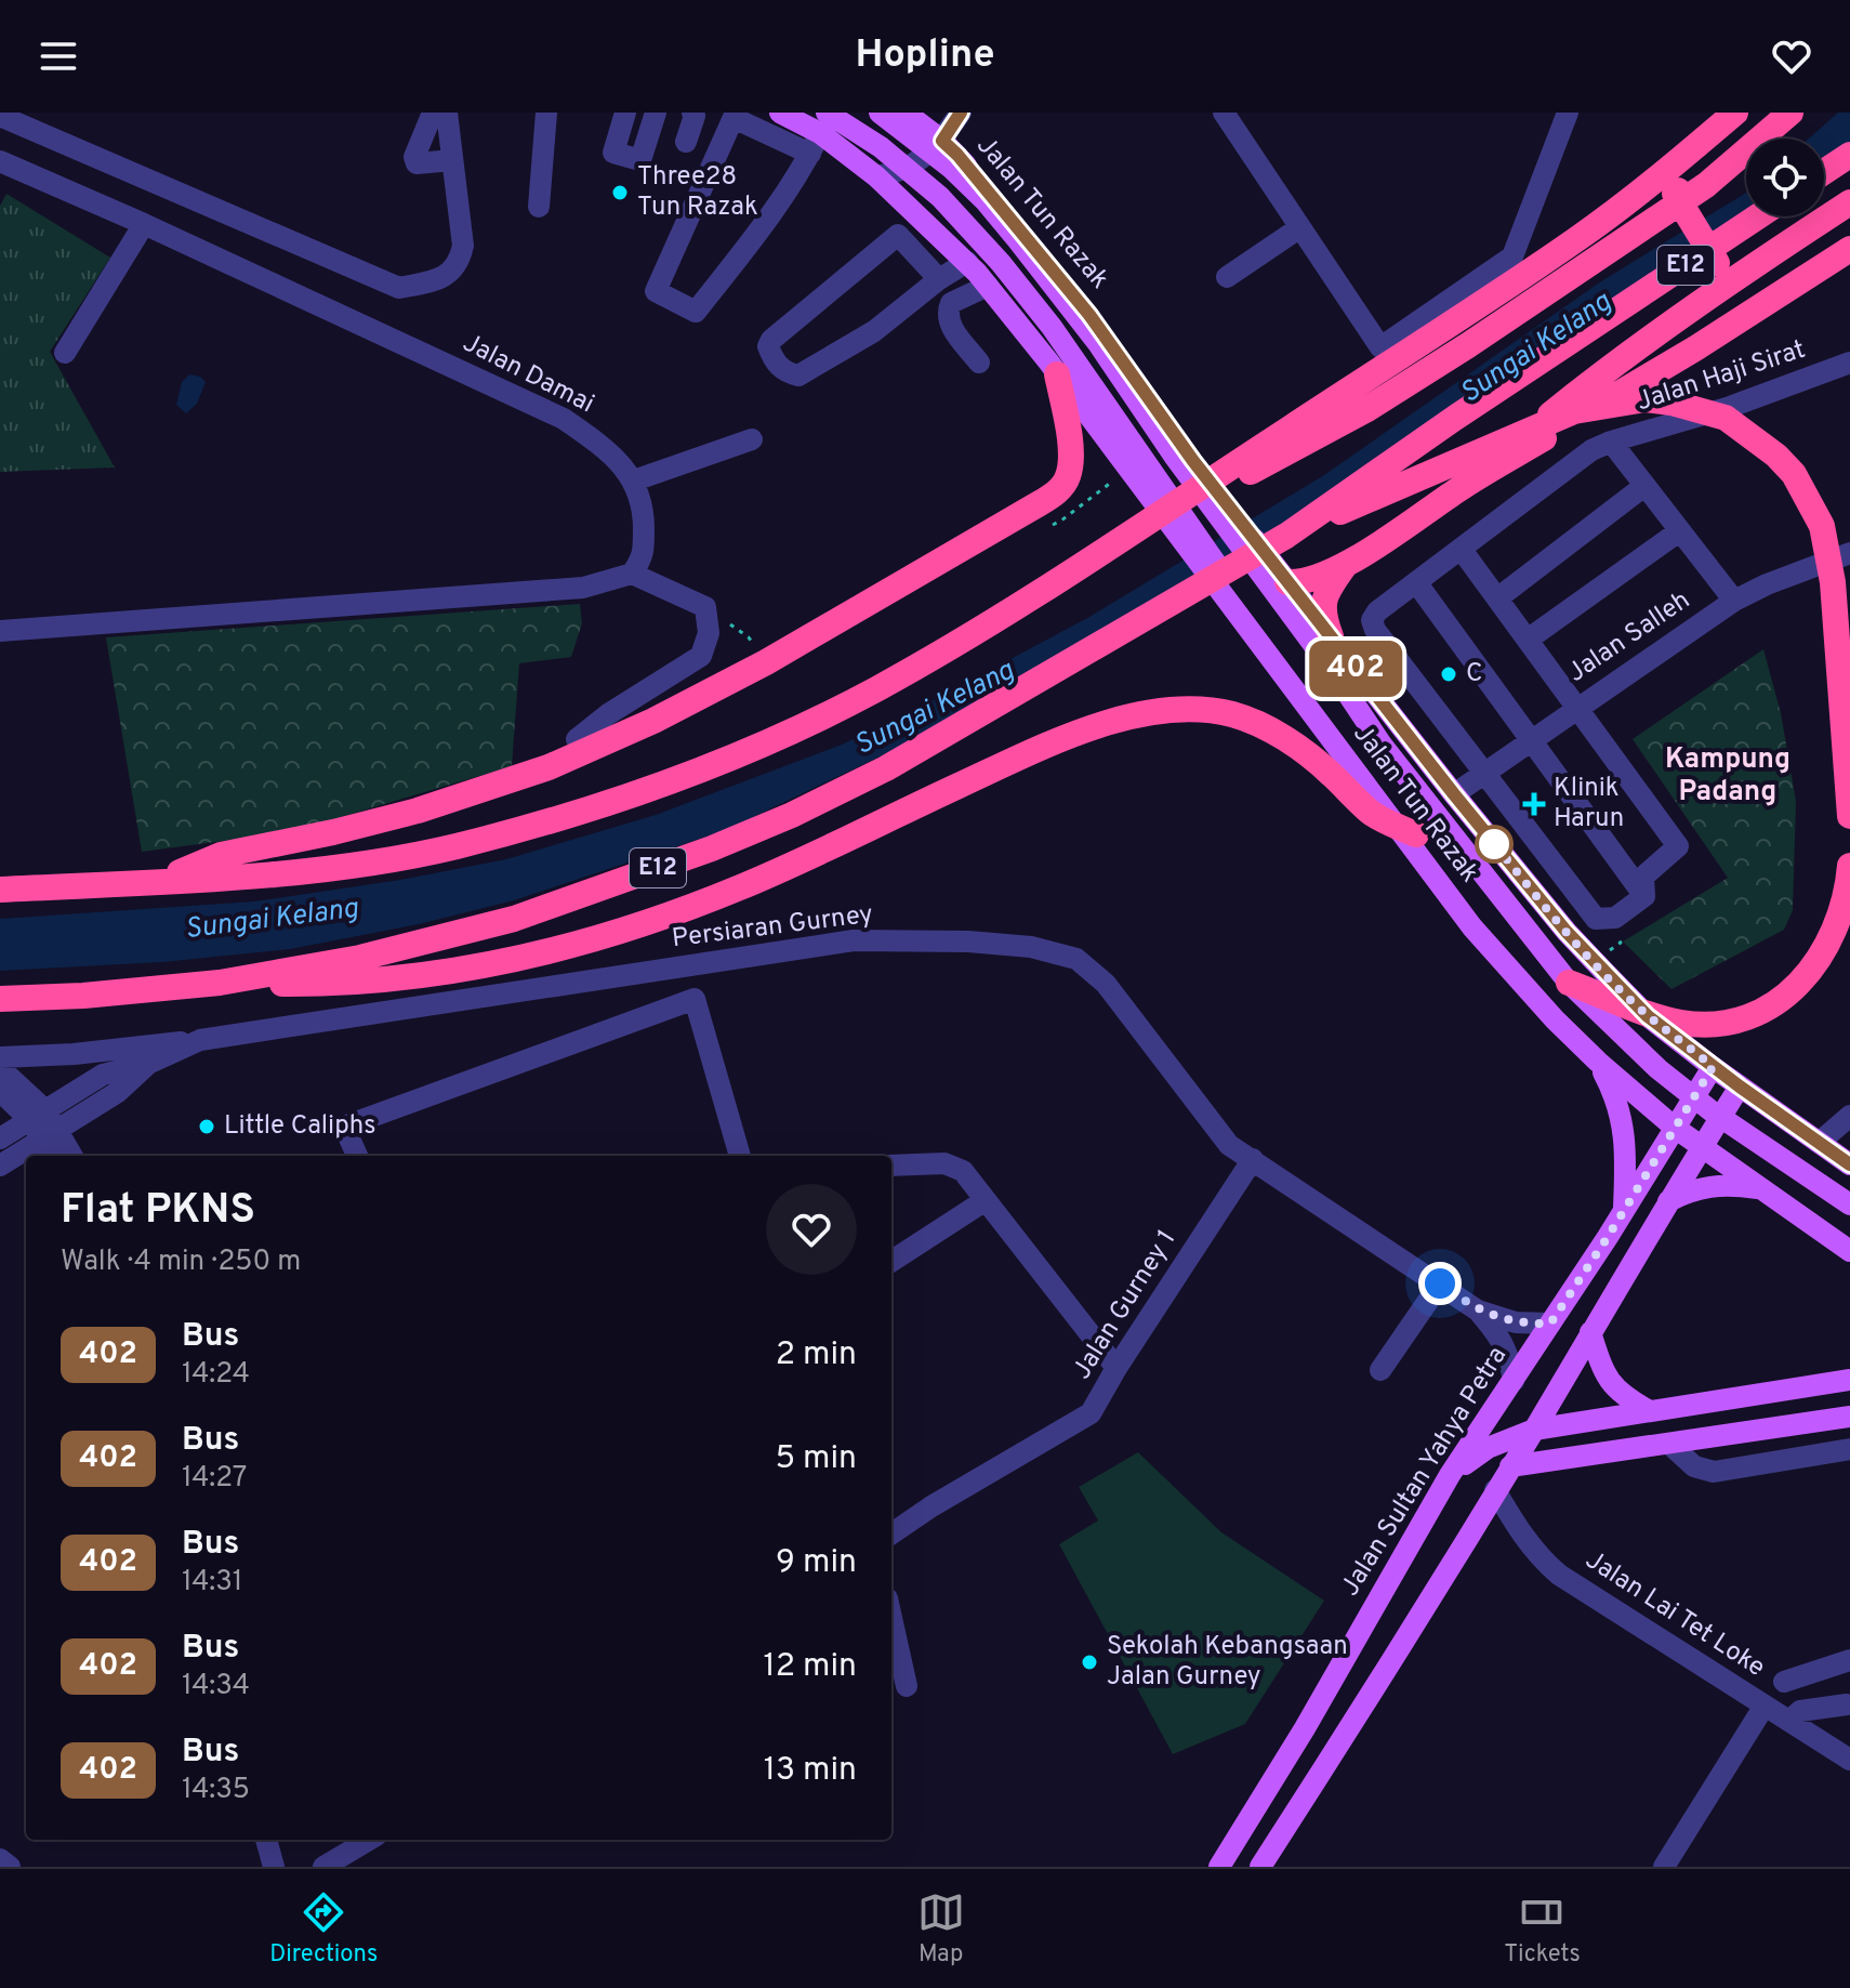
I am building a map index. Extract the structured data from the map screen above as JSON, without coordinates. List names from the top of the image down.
{
  "streets": {
    "highway": ["E12"],
    "main road": ["Jalan Tun Razak", "Jalan Sultan Yahya Petra"],
    "street": [
      "Jalan Damai",
      "Jalan Haji Sirat",
      "Jalan Salleh",
      "Persiaran Gurney",
      "Jalan Gurney 1",
      "Jalan Lai Tet Loke"
    ]
  },
  "crossings": [
    ["Jalan Tun Razak", "Jalan Salleh"],
    ["Jalan Tun Razak", "Jalan Sultan Yahya Petra"],
    ["Jalan Haji Sirat", "Jalan Salleh"],
    ["Persiaran Gurney", "Jalan Gurney 1"],
    ["Persiaran Gurney", "Jalan Sultan Yahya Petra"]
  ],
  "districts": ["Kampung Padang"],
  "water": ["Sungai Kelang"],
  "places": {
    "other": [
      "Three28 Tun Razak",
      "C",
      "Little Caliphs",
      "Sekolah Kebangsaan Jalan Gurney"
    ],
    "health": ["Klinik Harun"]
  },
  "lines": ["bus line 402"],
  "page": {
    "header": "Hopline",
    "on_map": "402",
    "heading": ["Flat PKNS", "Walk · 4 min · 250 m"],
    "list": [
      {
        "mark": "402",
        "name": "Bus",
        "note": "14:24",
        "value": "2 min"
      },
      {
        "mark": "402",
        "name": "Bus",
        "note": "14:27",
        "value": "5 min"
      },
      {
        "mark": "402",
        "name": "Bus",
        "note": "14:31",
        "value": "9 min"
      },
      {
        "mark": "402",
        "name": "Bus",
        "note": "14:34",
        "value": "12 min"
      },
      {
        "mark": "402",
        "name": "Bus",
        "note": "14:35",
        "value": "13 min"
      }
    ],
    "tabs": ["Directions", "Map", "Tickets"]
  }
}
